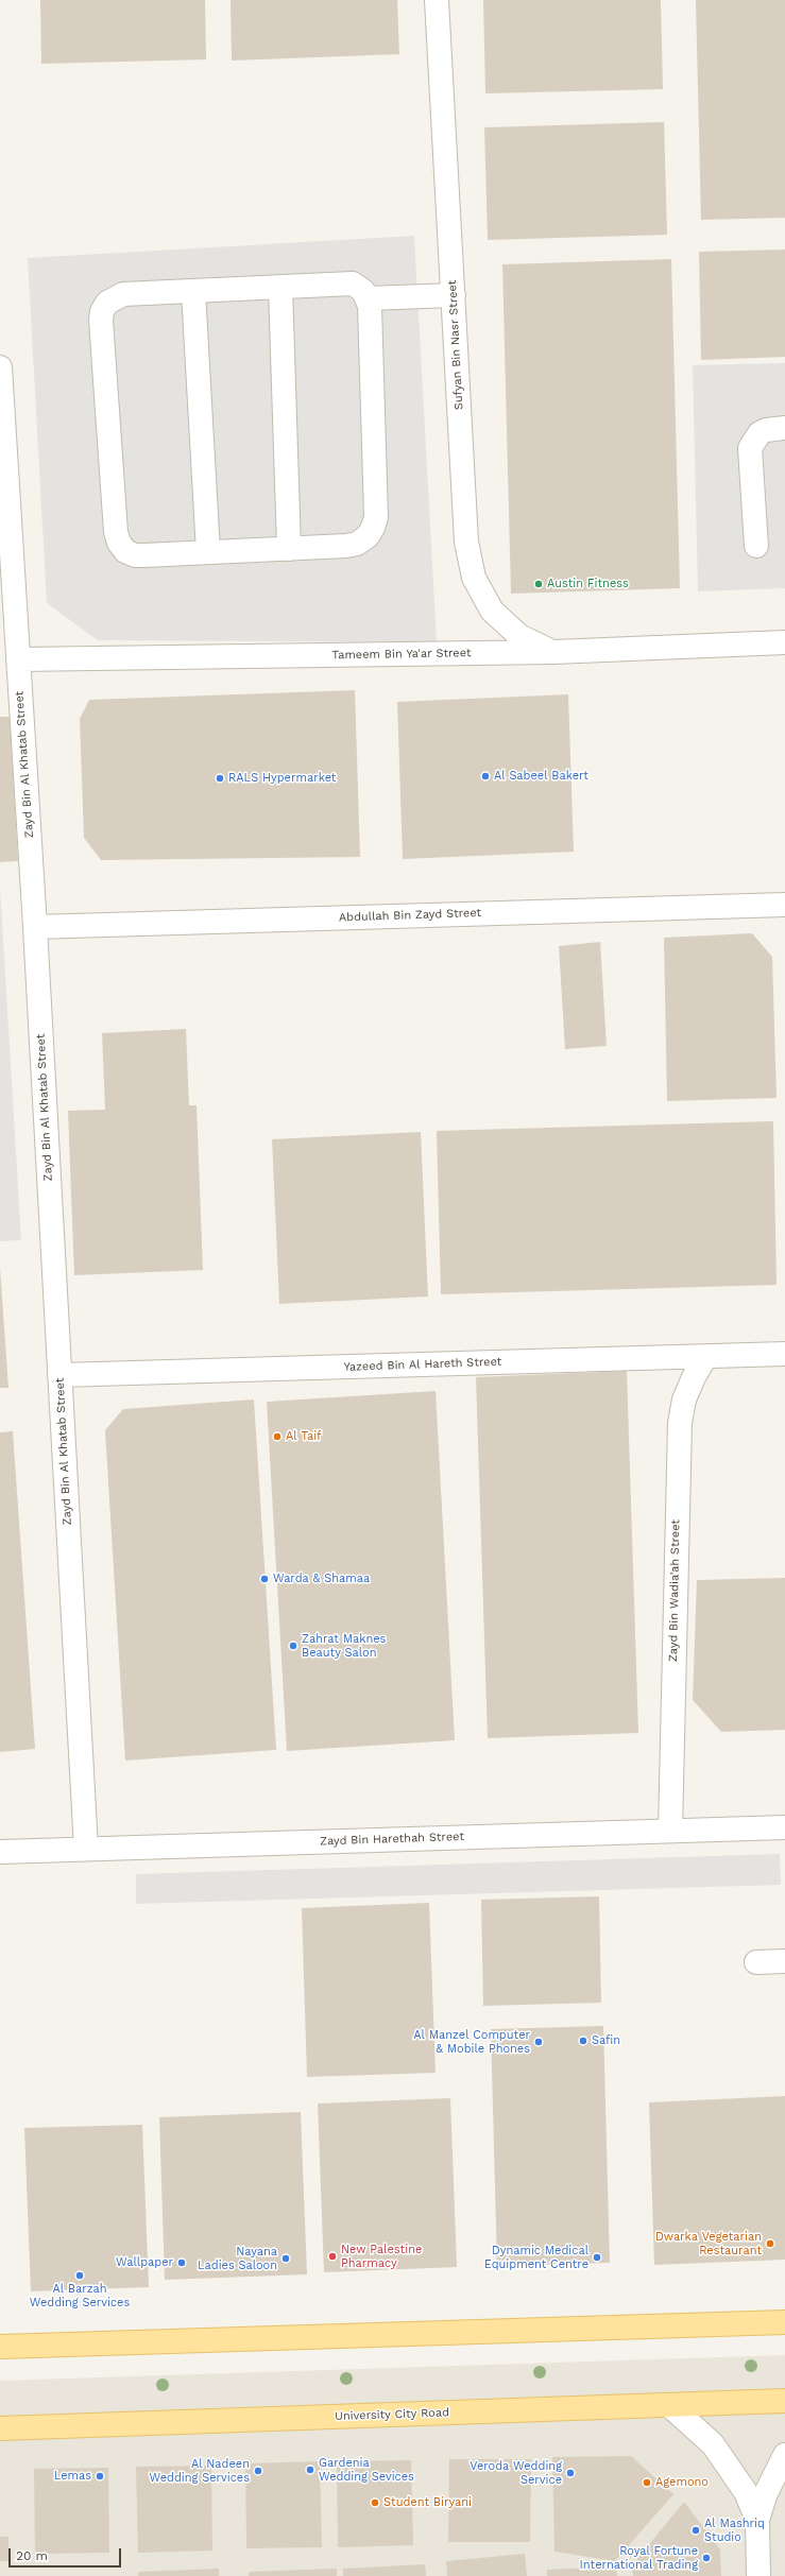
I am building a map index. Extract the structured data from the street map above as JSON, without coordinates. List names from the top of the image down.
{
  "streets": {
    "main road": ["University City Road"],
    "street": [
      "Sufyan Bin Nasr Street",
      "Tameem Bin Ya'ar Street",
      "Zayd Bin Al Khatab Street",
      "Abdullah Bin Zayd Street",
      "Yazeed Bin Al Hareth Street",
      "Zayd Bin Wadia'ah Street",
      "Zayd Bin Harethah Street"
    ]
  },
  "crossings": [
    ["Sufyan Bin Nasr Street", "Tameem Bin Ya'ar Street"],
    ["Tameem Bin Ya'ar Street", "Zayd Bin Al Khatab Street"],
    ["Zayd Bin Al Khatab Street", "Abdullah Bin Zayd Street"],
    ["Zayd Bin Al Khatab Street", "Yazeed Bin Al Hareth Street"],
    ["Zayd Bin Al Khatab Street", "Zayd Bin Harethah Street"],
    ["Yazeed Bin Al Hareth Street", "Zayd Bin Wadia'ah Street"],
    ["Zayd Bin Wadia'ah Street", "Zayd Bin Harethah Street"]
  ],
  "places": [
    "Austin Fitness",
    "Al Sabeel Bakert",
    "RALS Hypermarket",
    "Al Taif",
    "Warda & Shamaa",
    "Zahrat Maknes Beauty Salon",
    "Safin",
    "Al Manzel Computer & Mobile Phones",
    "Dwarka Vegetarian Restaurant",
    "New Palestine Pharmacy",
    "Dynamic Medical Equipment Centre",
    "Nayana Ladies Saloon",
    "Wallpaper",
    "Al Barzah Wedding Services",
    "Gardenia Wedding Sevices",
    "Al Nadeen Wedding Services",
    "Veroda Wedding Service",
    "Lemas",
    "Agemono",
    "Student Biryani",
    "Al Mashriq Studio",
    "Royal Fortune International Trading"
  ],
  "scale_bar": "20 m"
}
